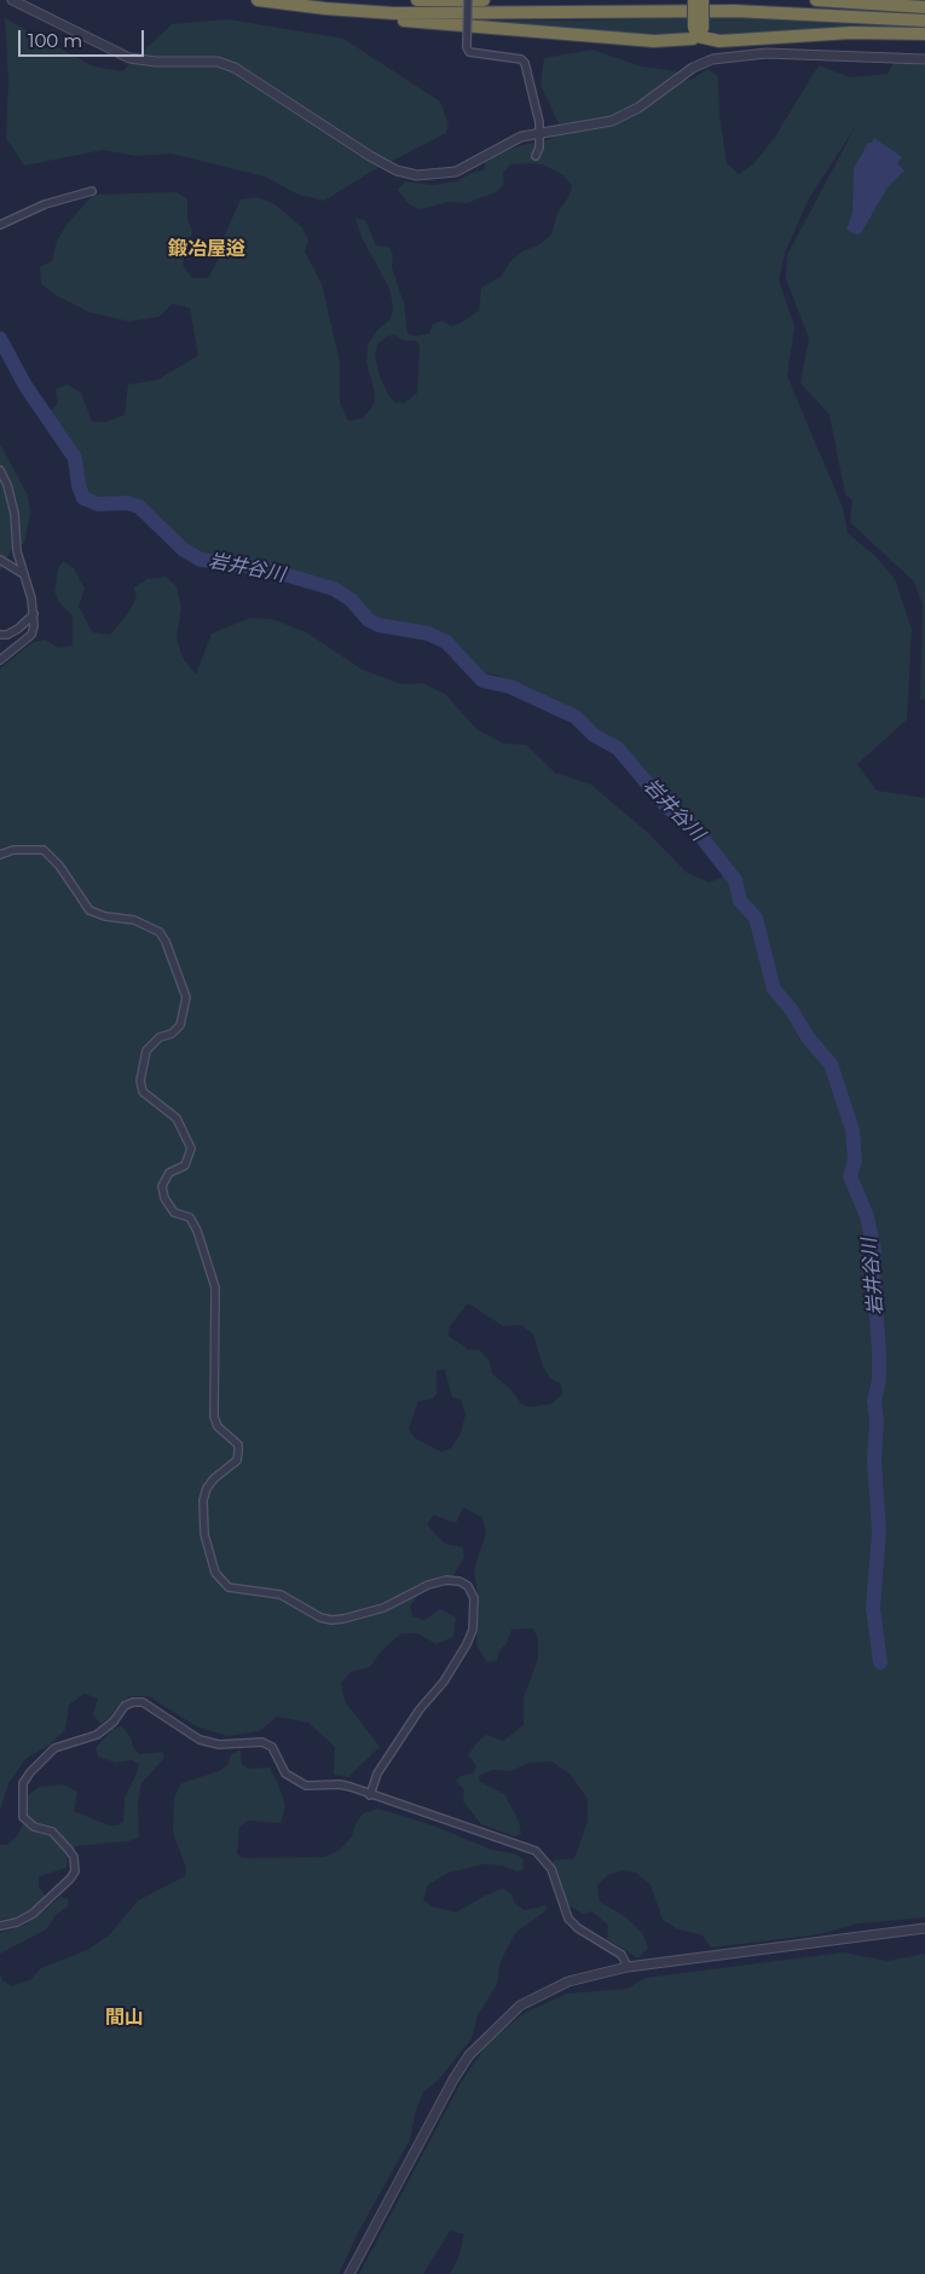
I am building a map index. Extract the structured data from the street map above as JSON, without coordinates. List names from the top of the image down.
{
  "districts": ["鍛冶屋逧", "間山"],
  "water": ["岩井谷川"],
  "scale_bar": "100 m"
}
